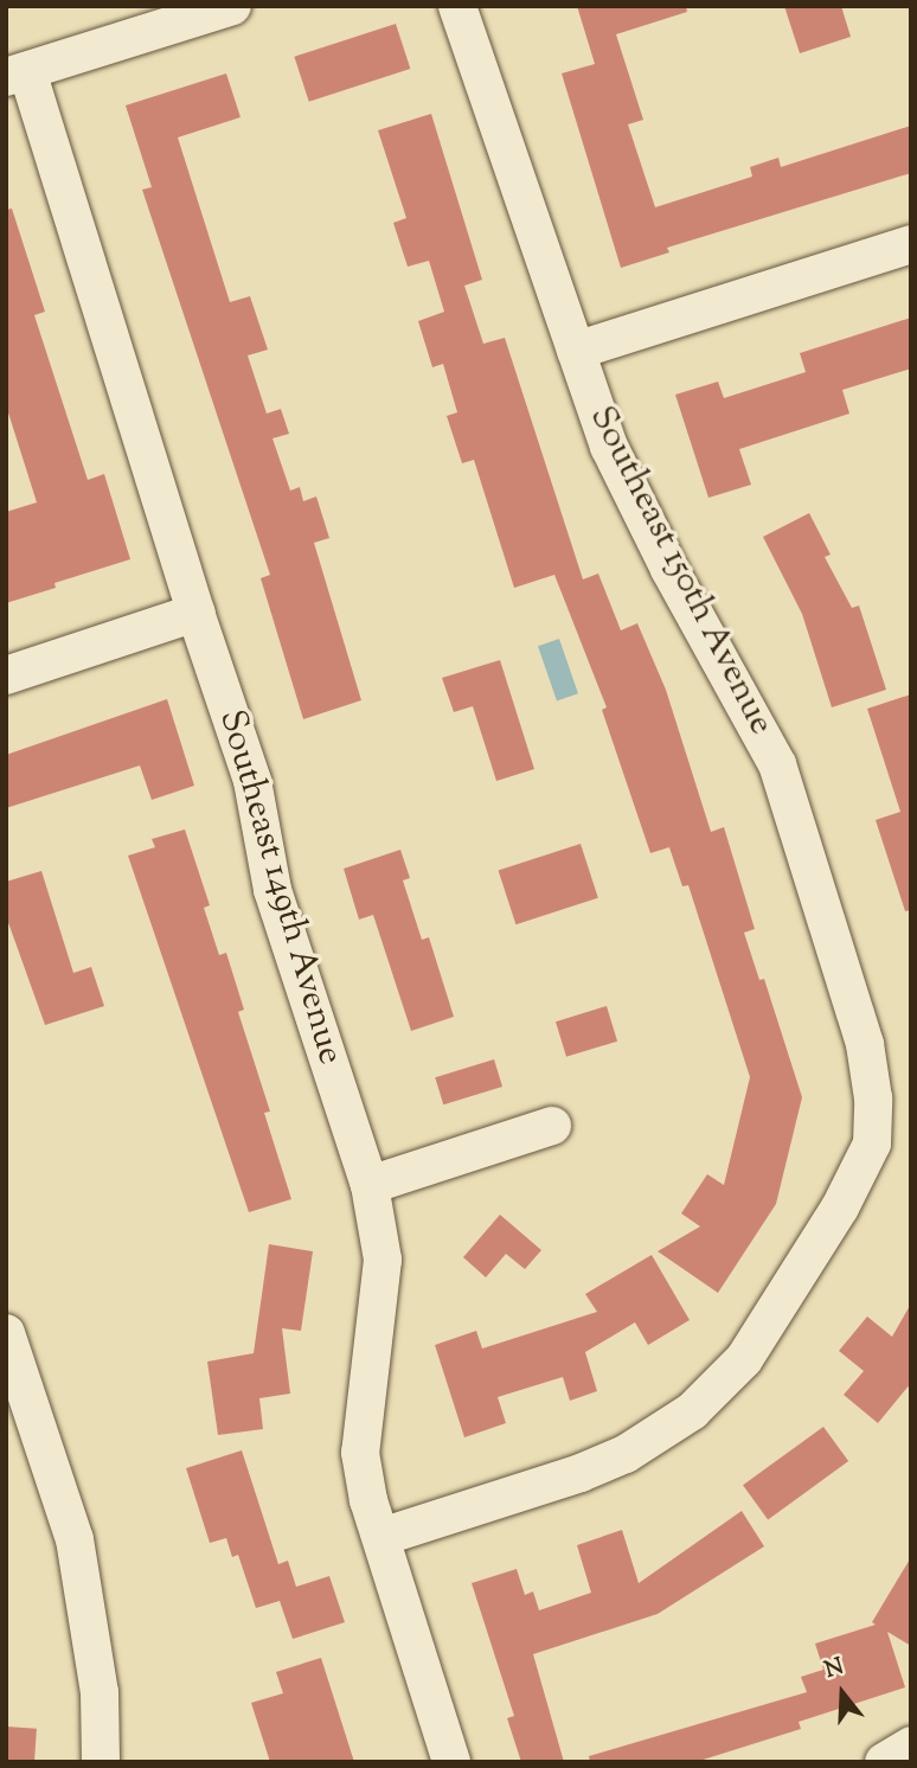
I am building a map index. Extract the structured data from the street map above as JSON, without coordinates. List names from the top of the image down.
{
  "streets": {
    "street": ["Southeast 150th Avenue", "Southeast 149th Avenue"]
  },
  "crossings": [
    ["Southeast 150th Avenue", "Southeast 149th Avenue"]
  ],
  "north": "top"
}
